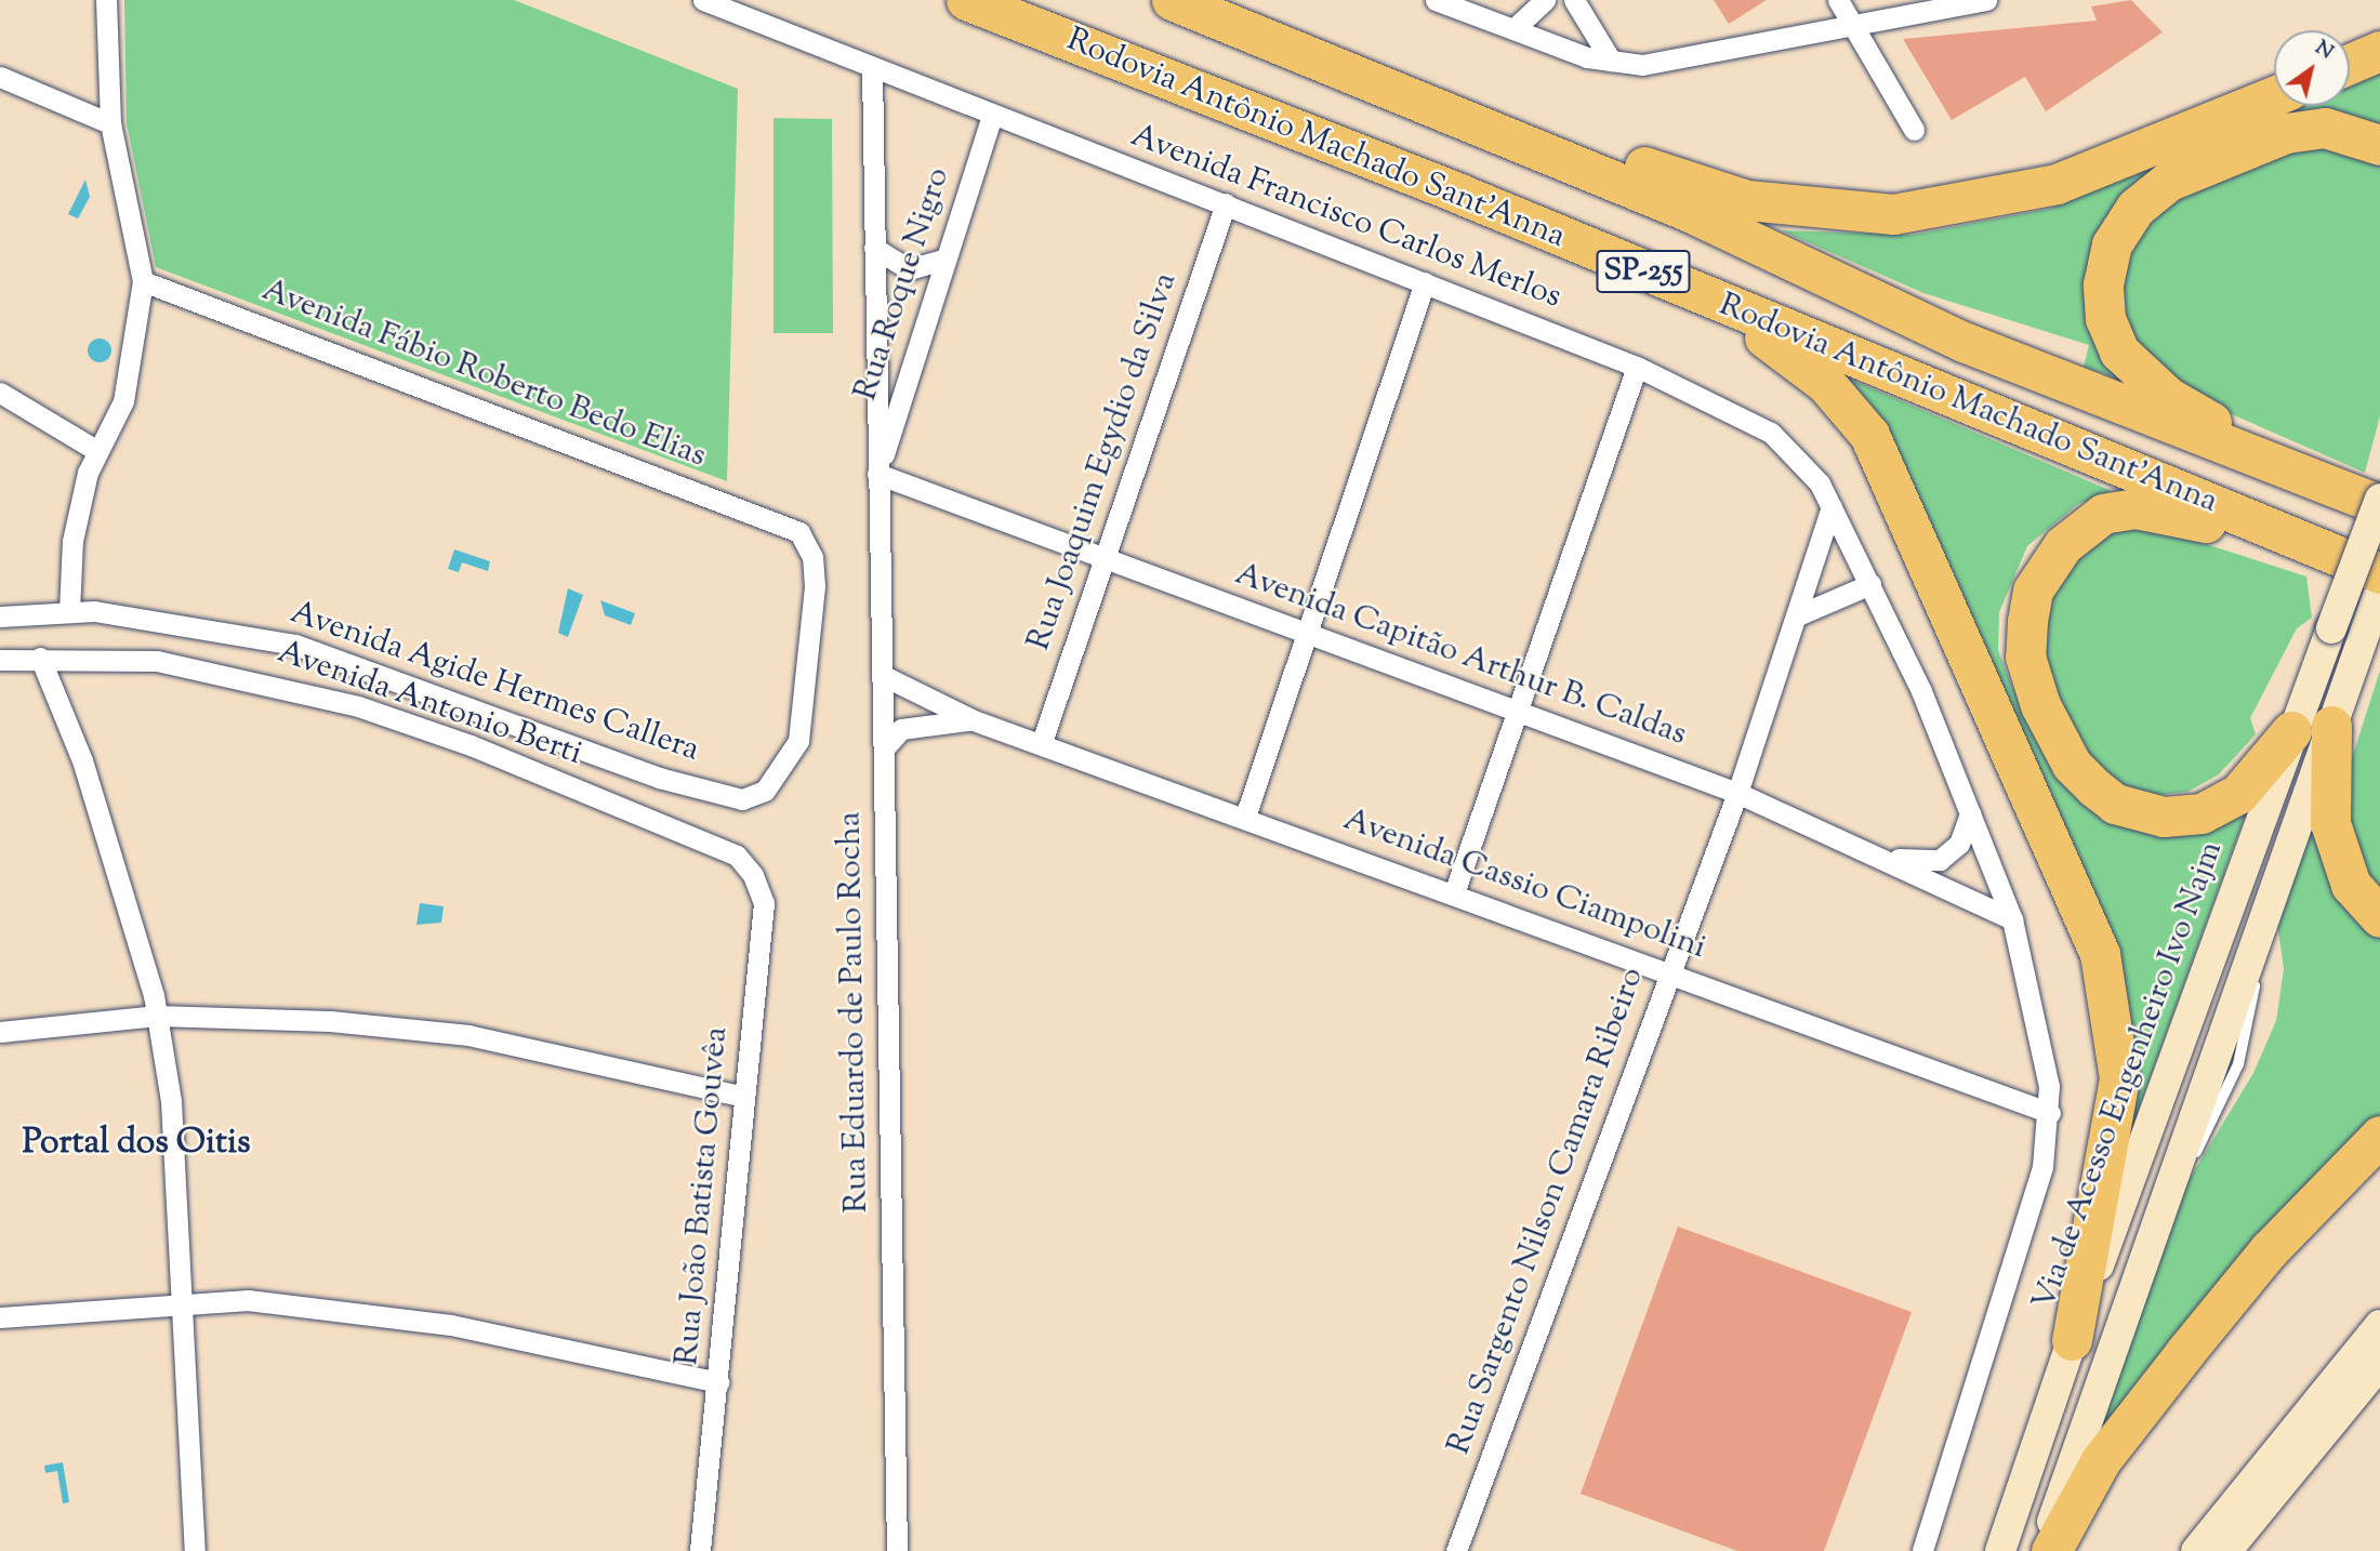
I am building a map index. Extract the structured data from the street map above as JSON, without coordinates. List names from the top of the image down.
{
  "streets": {
    "highway": ["Rodovia Antônio Machado Sant'Anna", "SP-255"],
    "main road": ["Via de Acesso Engenheiro Ivo Najm"],
    "street": [
      "Avenida Francisco Carlos Merlos",
      "Rua Roque Nigro",
      "Avenida Fábio Roberto Bedo Elias",
      "Rua Joaquim Egydio da Silva",
      "Avenida Capitão Arthur B. Caldas",
      "Avenida Agide Hermes Callera",
      "Avenida Antonio Berti",
      "Avenida Cassio Ciampolini",
      "Rua Eduardo de Paulo Rocha",
      "Rua João Batista Gouvêa",
      "Rua Sargento Nilson Camara Ribeiro"
    ]
  },
  "crossings": [
    ["Rodovia Antônio Machado Sant'Anna", "Via de Acesso Engenheiro Ivo Najm"],
    ["Avenida Francisco Carlos Merlos", "Rua Roque Nigro"],
    ["Avenida Francisco Carlos Merlos", "Rua Joaquim Egydio da Silva"],
    ["Avenida Francisco Carlos Merlos", "Avenida Capitão Arthur B. Caldas"],
    ["Avenida Francisco Carlos Merlos", "Avenida Cassio Ciampolini"],
    ["Avenida Francisco Carlos Merlos", "Rua Eduardo de Paulo Rocha"],
    ["Avenida Francisco Carlos Merlos", "Rua Sargento Nilson Camara Ribeiro"],
    ["Rua Roque Nigro", "Avenida Capitão Arthur B. Caldas"],
    ["Rua Roque Nigro", "Rua Eduardo de Paulo Rocha"],
    ["Avenida Fábio Roberto Bedo Elias", "Avenida Agide Hermes Callera"],
    ["Rua Joaquim Egydio da Silva", "Avenida Capitão Arthur B. Caldas"],
    ["Rua Joaquim Egydio da Silva", "Avenida Cassio Ciampolini"],
    ["Avenida Capitão Arthur B. Caldas", "Rua Eduardo de Paulo Rocha"],
    ["Avenida Capitão Arthur B. Caldas", "Rua Sargento Nilson Camara Ribeiro"],
    ["Avenida Antonio Berti", "Rua João Batista Gouvêa"],
    ["Avenida Cassio Ciampolini", "Rua Eduardo de Paulo Rocha"],
    ["Avenida Cassio Ciampolini", "Rua Sargento Nilson Camara Ribeiro"]
  ],
  "districts": ["Portal dos Oitis"],
  "north": "top right"
}
